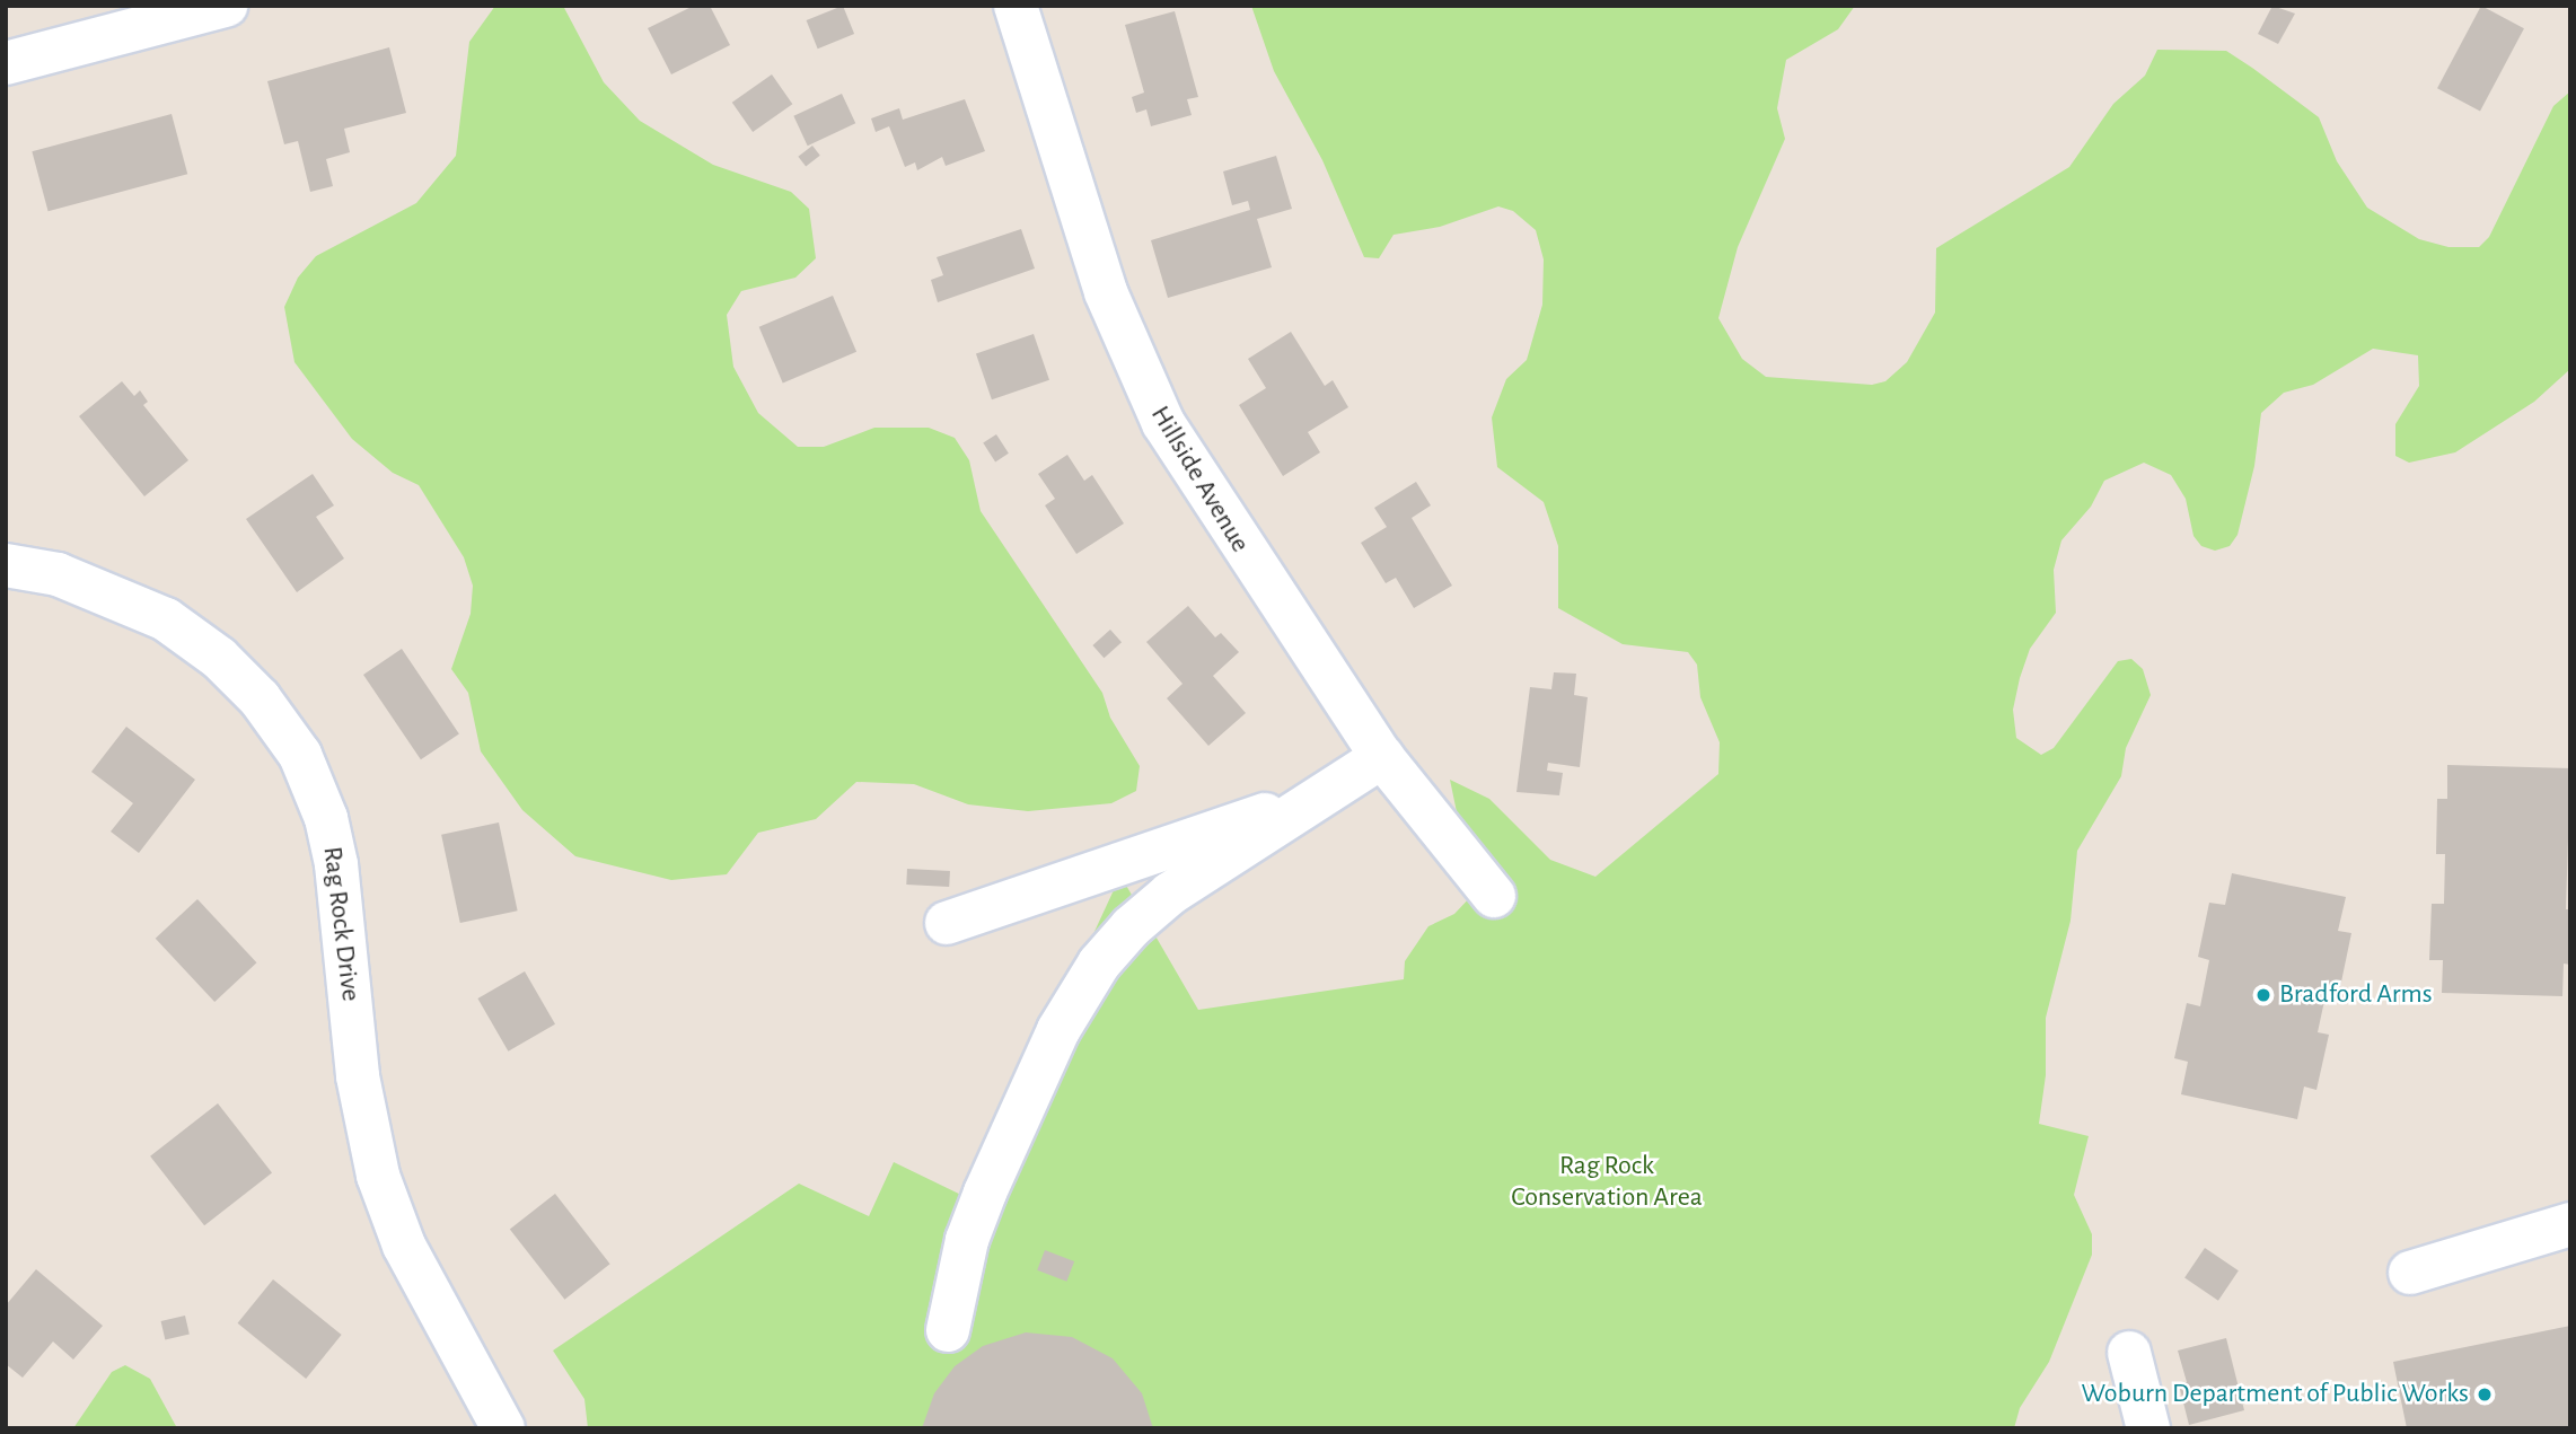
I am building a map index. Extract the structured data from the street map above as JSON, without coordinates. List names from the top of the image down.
{
  "streets": {
    "street": ["Hillside Avenue", "Rag Rock Drive"]
  },
  "parks": ["Rag Rock Conservation Area"],
  "places": ["Bradford Arms", "Woburn Department of Public Works"]
}
